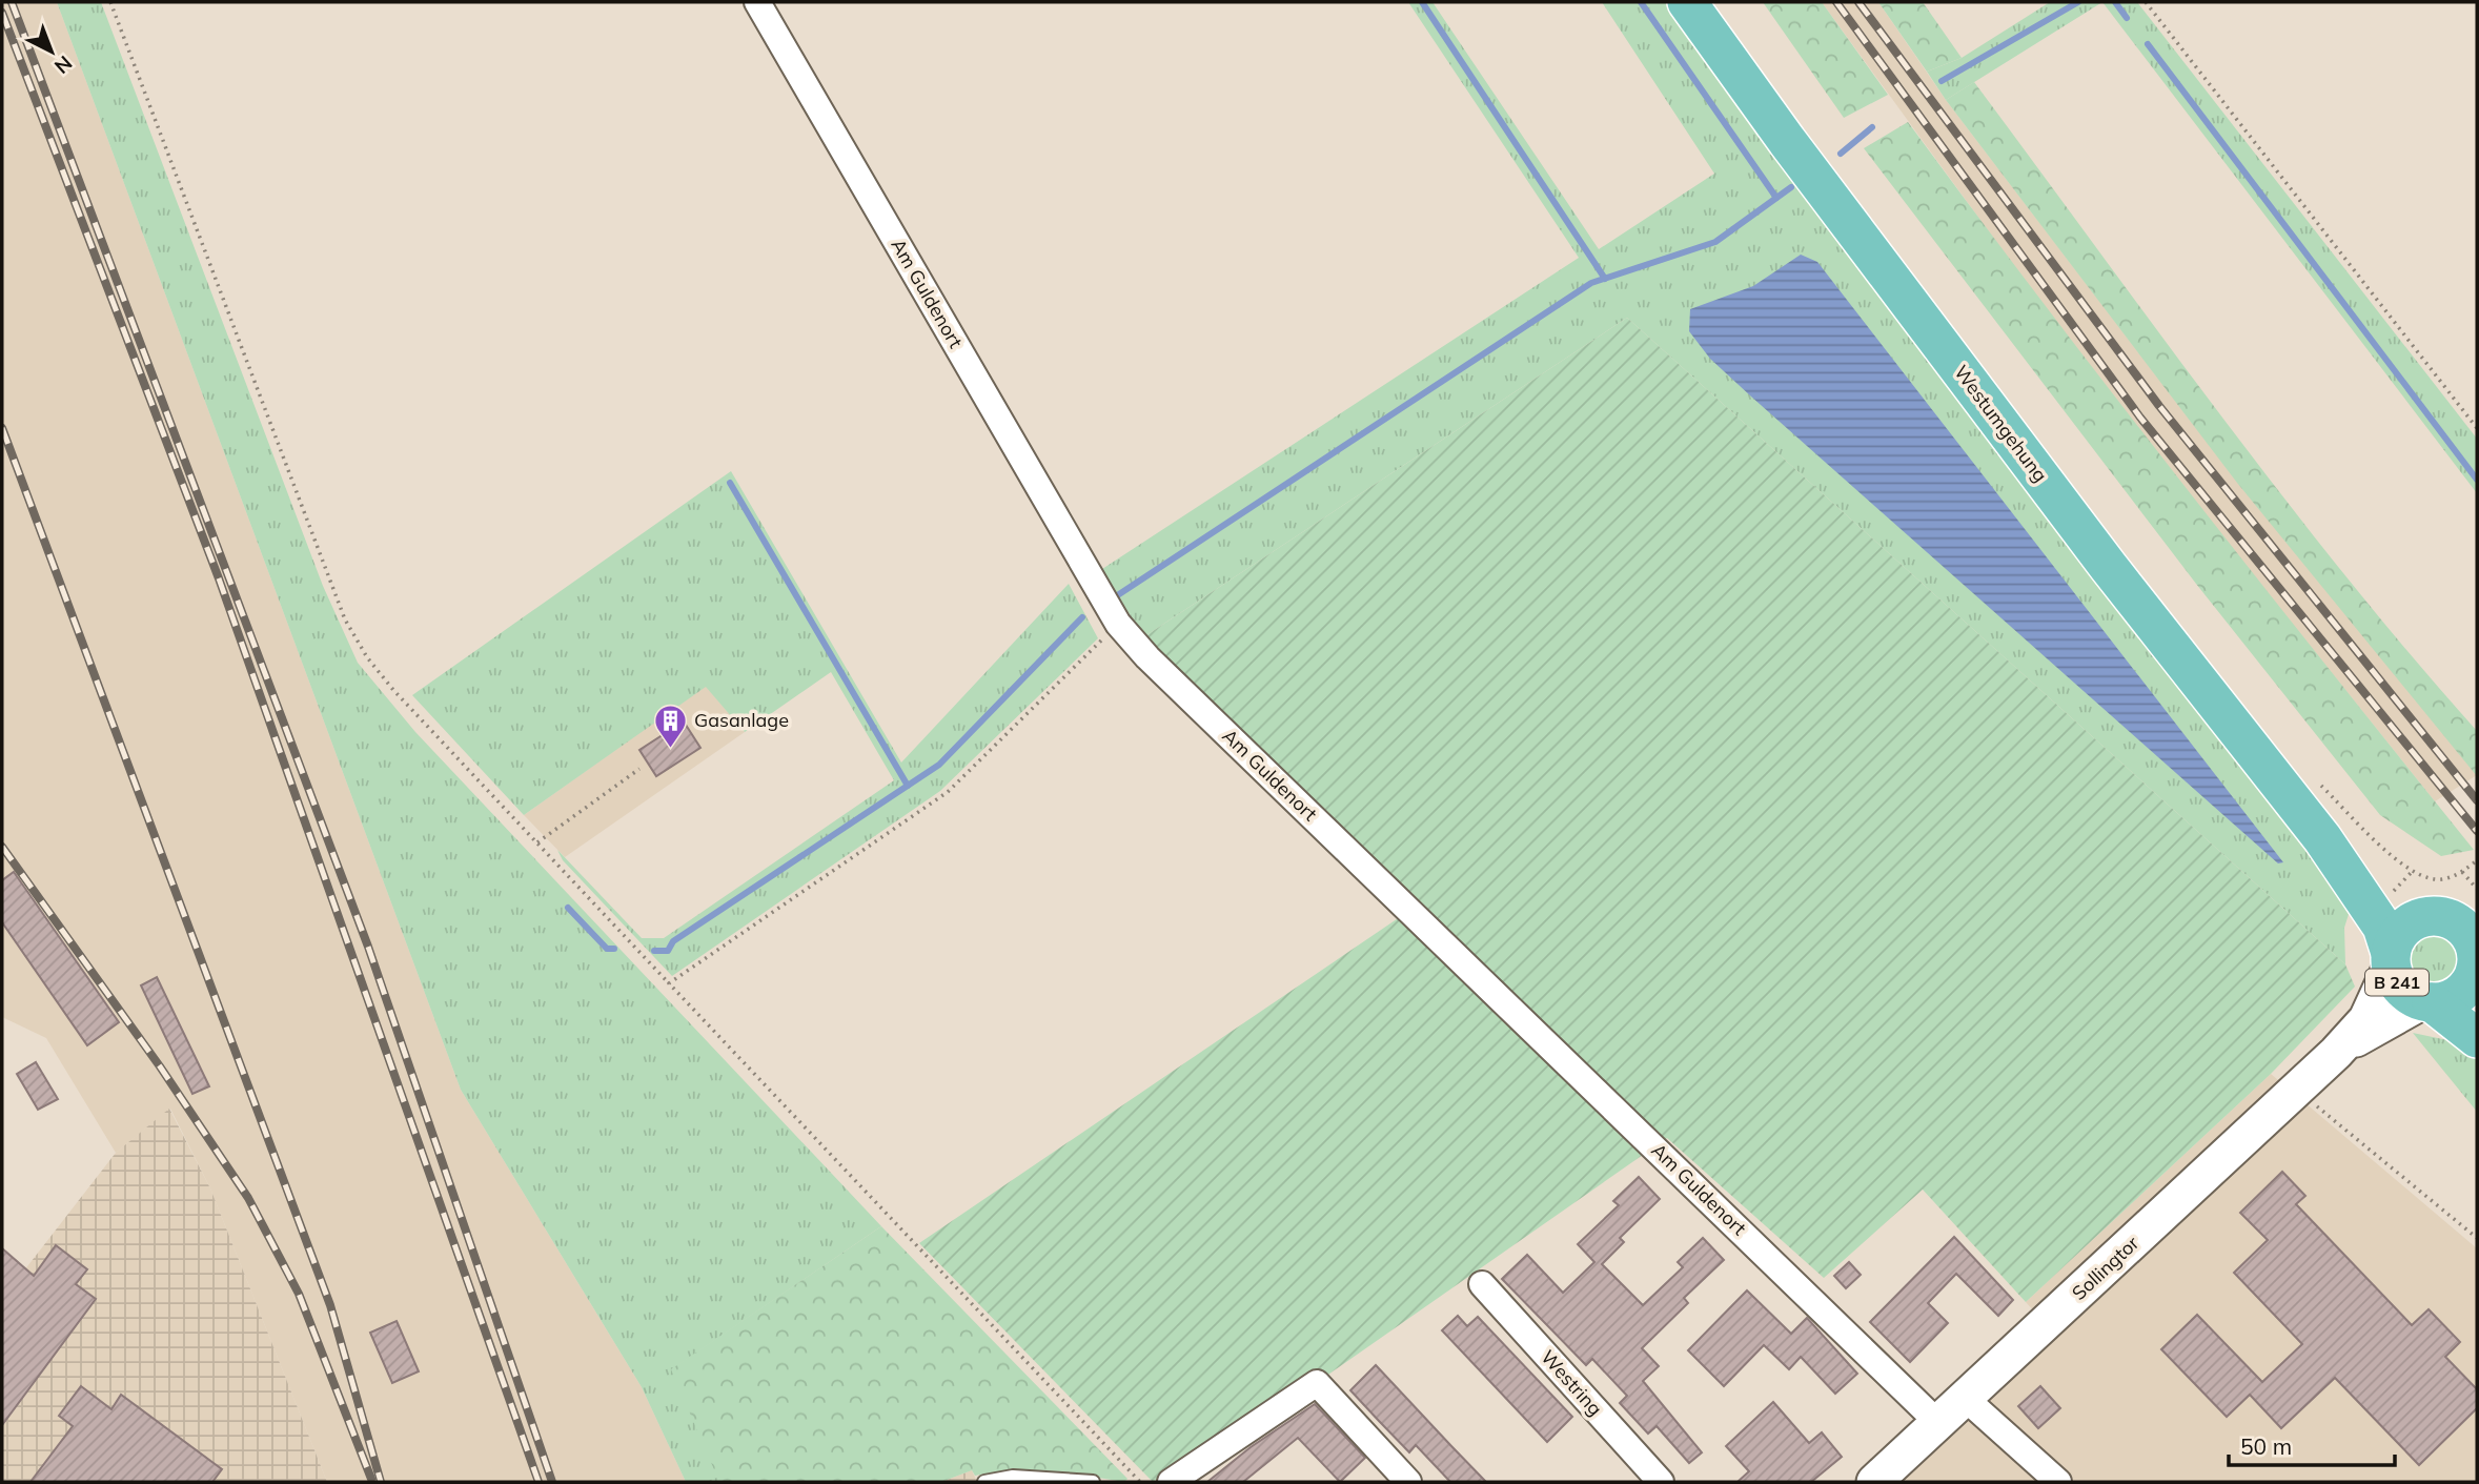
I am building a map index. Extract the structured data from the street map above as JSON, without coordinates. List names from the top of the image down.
{
  "streets": {
    "main road": ["Westumgehung", "B 241", "Sollingtor"],
    "street": ["Am Guldenort", "Westring"]
  },
  "crossings": [
    ["Am Guldenort", "Sollingtor"],
    ["Westumgehung", "B 241"],
    ["Westumgehung", "Sollingtor"],
    ["B 241", "Sollingtor"]
  ],
  "places": {
    "building": ["Gasanlage"]
  },
  "scale_bar": "50 m",
  "north": "bottom right"
}
